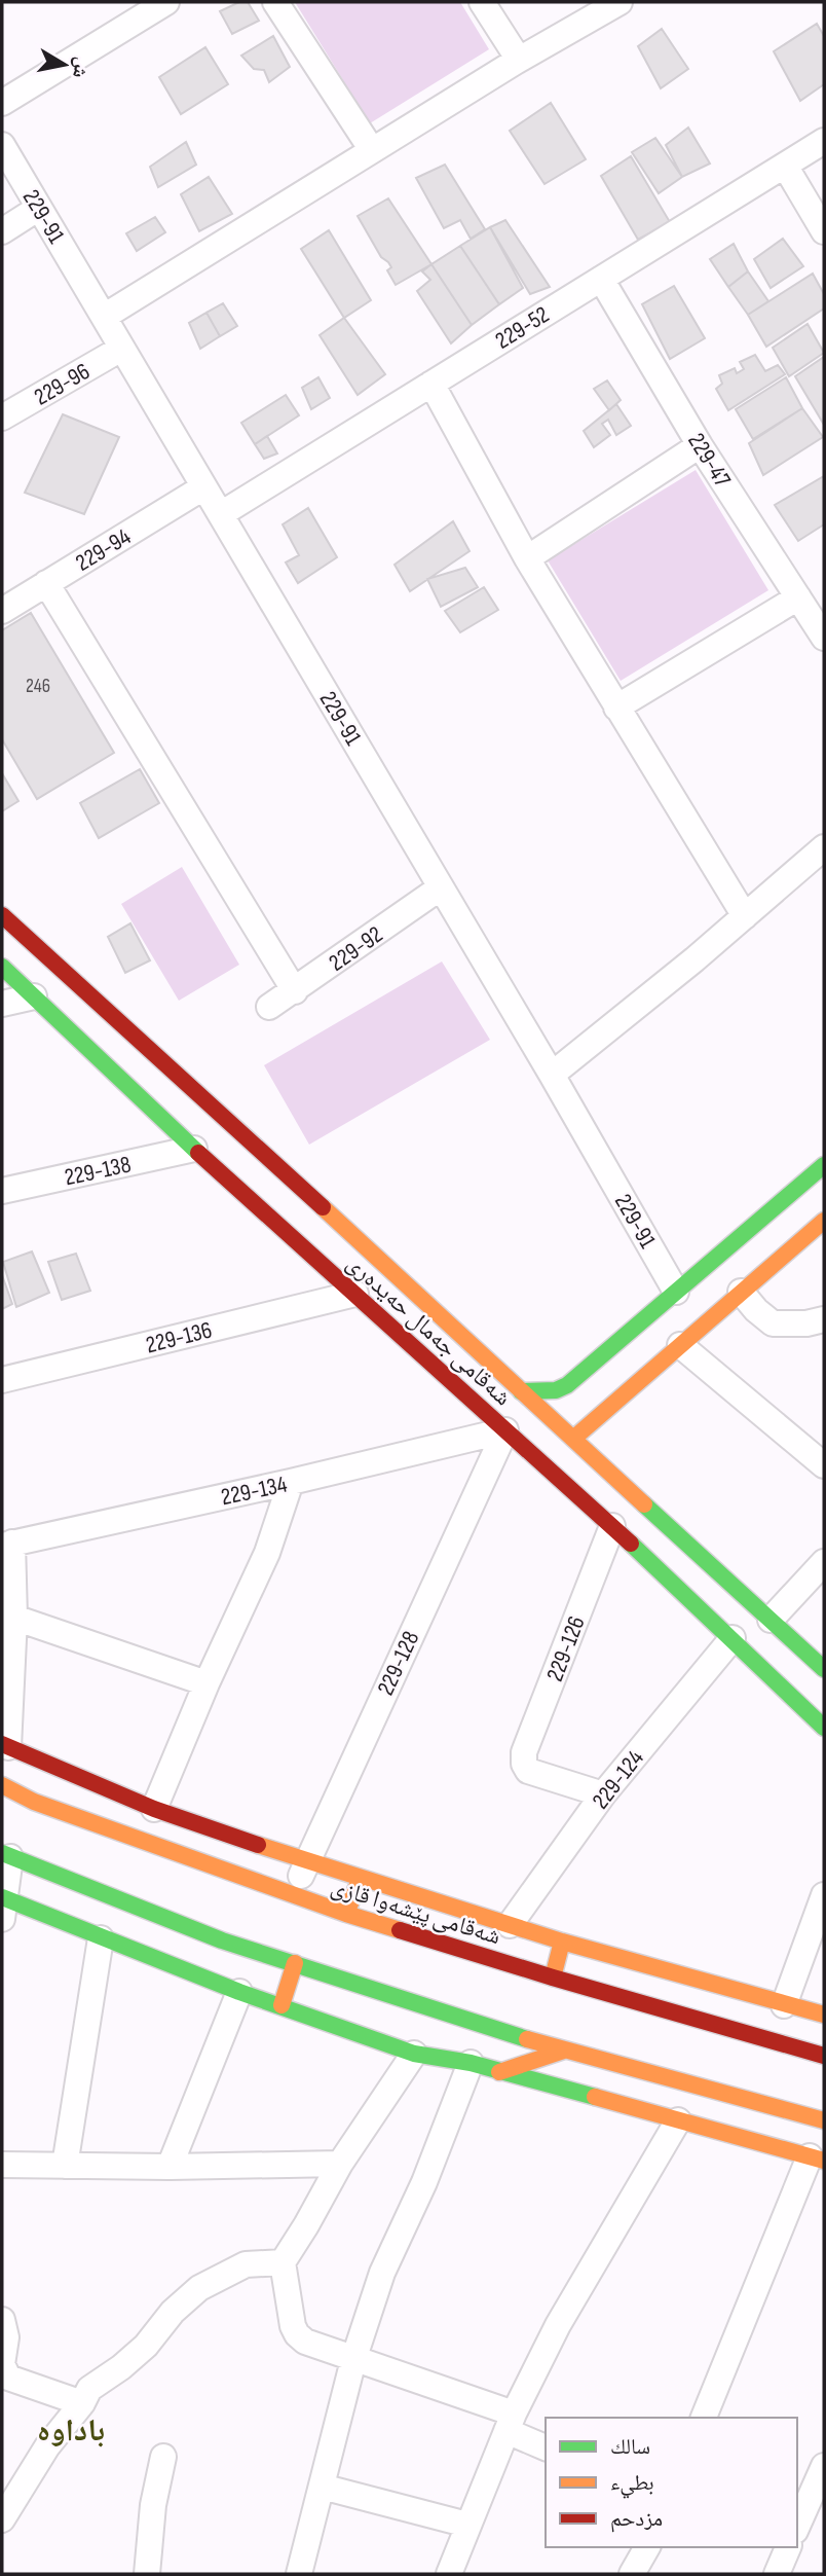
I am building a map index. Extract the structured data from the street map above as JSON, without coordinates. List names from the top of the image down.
{
  "streets": {
    "main road": ["شەقامی جەمال حەیدەری", "شەقامی پێشەوا قازی"],
    "street": [
      "229-91",
      "229-52",
      "229-96",
      "229-47",
      "229-94",
      "229-92",
      "229-138",
      "229-136",
      "229-134",
      "229-126",
      "229-128",
      "229-124"
    ]
  },
  "crossings": [
    ["229-91", "229-52"],
    ["229-91", "229-96"],
    ["229-91", "229-94"],
    ["229-91", "229-92"],
    ["229-52", "229-47"],
    ["229-138", "شەقامی جەمال حەیدەری"],
    ["شەقامی جەمال حەیدەری", "229-136"],
    ["شەقامی جەمال حەیدەری", "229-134"],
    ["شەقامی جەمال حەیدەری", "229-126"],
    ["شەقامی جەمال حەیدەری", "229-128"],
    ["شەقامی جەمال حەیدەری", "229-124"],
    ["229-134", "229-128"],
    ["229-126", "229-124"],
    ["229-128", "شەقامی پێشەوا قازی"]
  ],
  "districts": ["باداوە"],
  "house_numbers": ["246"],
  "legend": ["سالك", "بطيء", "مزدحم"],
  "north": "right"
}
